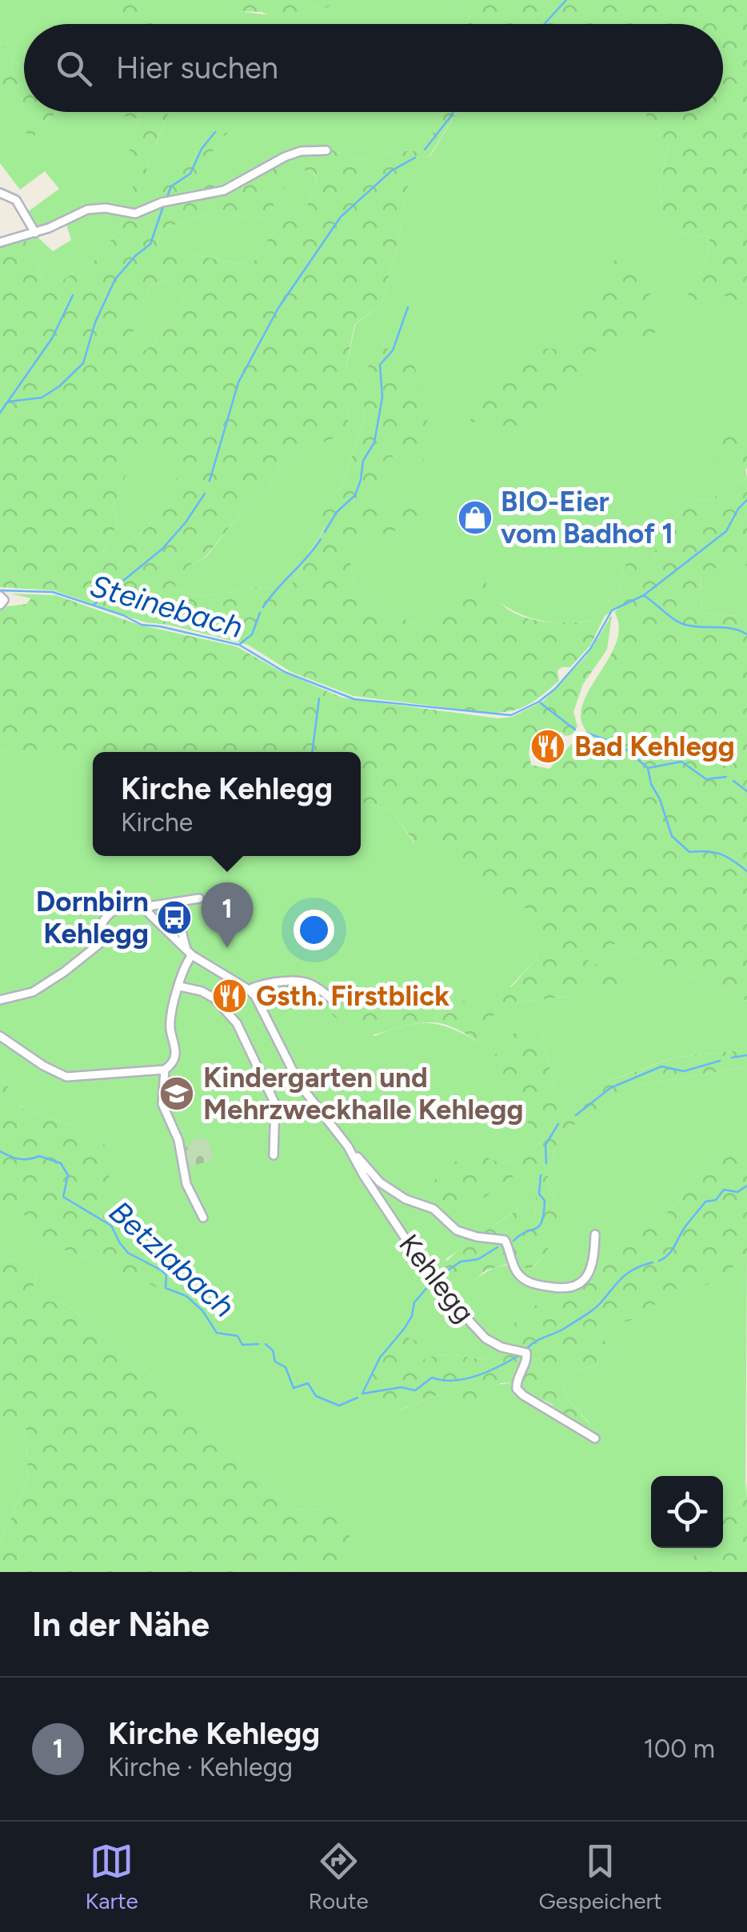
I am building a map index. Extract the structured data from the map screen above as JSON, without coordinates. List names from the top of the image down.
{
  "streets": {
    "street": ["Kehlegg"]
  },
  "water": ["Steinebach", "Betzlabach"],
  "places": {
    "shop": ["BIO-Eier vom Badhof 1"],
    "restaurant": ["Bad Kehlegg", "Gsth. Firstblick"],
    "bus stop": ["Dornbirn Kehlegg"],
    "school or university": ["Kindergarten und Mehrzweckhalle Kehlegg"]
  },
  "page": {
    "search": "Hier suchen",
    "popup": ["Kirche Kehlegg", "Kirche"],
    "pins": "1",
    "heading": "In der Nähe",
    "list": [
      {
        "mark": "1",
        "name": "Kirche Kehlegg",
        "note": "Kirche · Kehlegg",
        "value": "100 m"
      }
    ],
    "nav": ["Karte", "Route", "Gespeichert"]
  }
}
